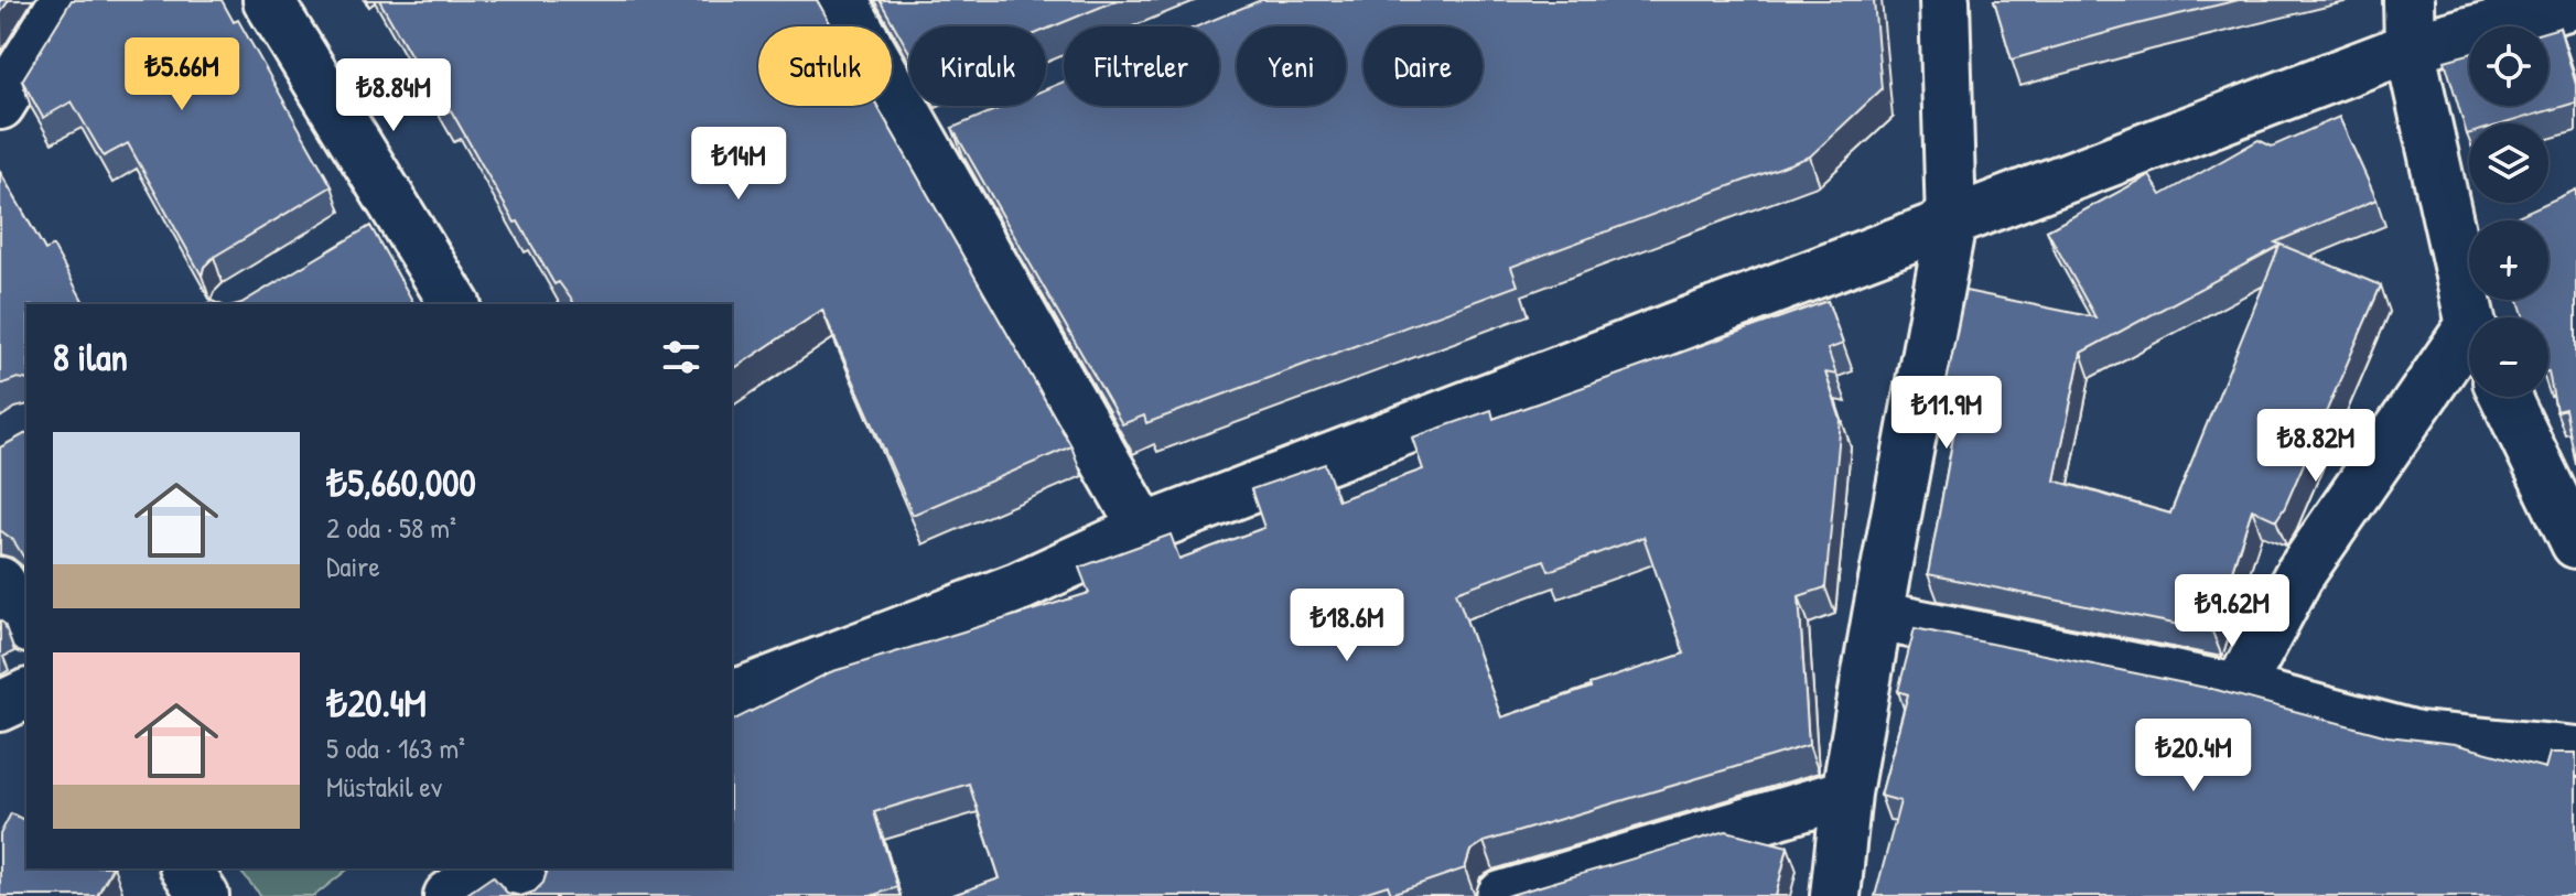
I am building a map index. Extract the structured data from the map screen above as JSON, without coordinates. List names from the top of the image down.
{
  "page": {
    "map_buttons": ["+", "−"],
    "chip": [
      "Satılık",
      "Kiralık",
      "Filtreler",
      "Yeni",
      "Daire"
    ],
    "price": [
      "₺5.66M",
      "₺8.84M",
      "₺14M",
      "₺11.9M",
      "₺8.82M",
      "₺9.62M",
      "₺18.6M",
      "₺20.4M"
    ],
    "heading": "8 ilan",
    "list": [
      {
        "name": "₺5,660,000",
        "note": "2 oda · 58 m² · Daire"
      },
      {
        "name": "₺20.4M",
        "note": "5 oda · 163 m² · Müstakil ev"
      }
    ]
  }
}
